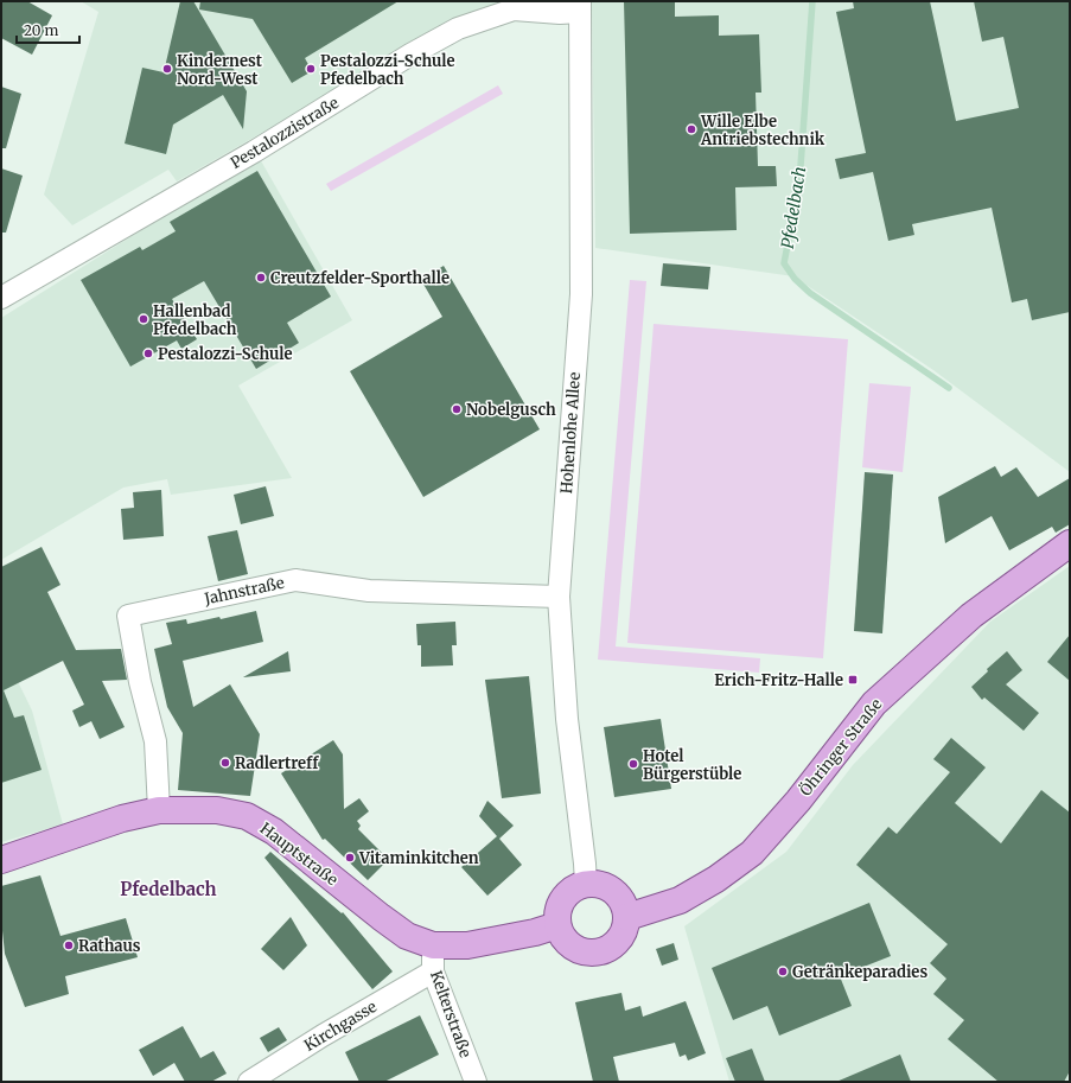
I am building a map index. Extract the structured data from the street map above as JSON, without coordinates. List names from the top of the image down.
{
  "streets": {
    "main road": ["Öhringer Straße", "Hauptstraße"],
    "street": [
      "Pestalozzistraße",
      "Hohenlohe Allee",
      "Jahnstraße",
      "Kelterstraße",
      "Kirchgasse"
    ]
  },
  "crossings": [
    ["Pestalozzistraße", "Hohenlohe Allee"],
    ["Hohenlohe Allee", "Jahnstraße"],
    ["Hohenlohe Allee", "Öhringer Straße"],
    ["Hohenlohe Allee", "Hauptstraße"],
    ["Jahnstraße", "Hauptstraße"],
    ["Öhringer Straße", "Hauptstraße"],
    ["Hauptstraße", "Kelterstraße"],
    ["Kelterstraße", "Kirchgasse"]
  ],
  "districts": ["Pfedelbach"],
  "water": ["Pfedelbach"],
  "places": {
    "other": [
      "Kindernest Nord-West",
      "Pestalozzi-Schule Pfedelbach",
      "Wille Elbe Antriebstechnik",
      "Creutzfelder-Sporthalle",
      "Hallenbad Pfedelbach",
      "Pestalozzi-Schule",
      "Nobelgusch",
      "Radlertreff",
      "Hotel Bürgerstüble",
      "Vitaminkitchen",
      "Rathaus",
      "Getränkeparadies"
    ],
    "transit": ["Erich-Fritz-Halle"]
  },
  "scale_bar": "20 m"
}
